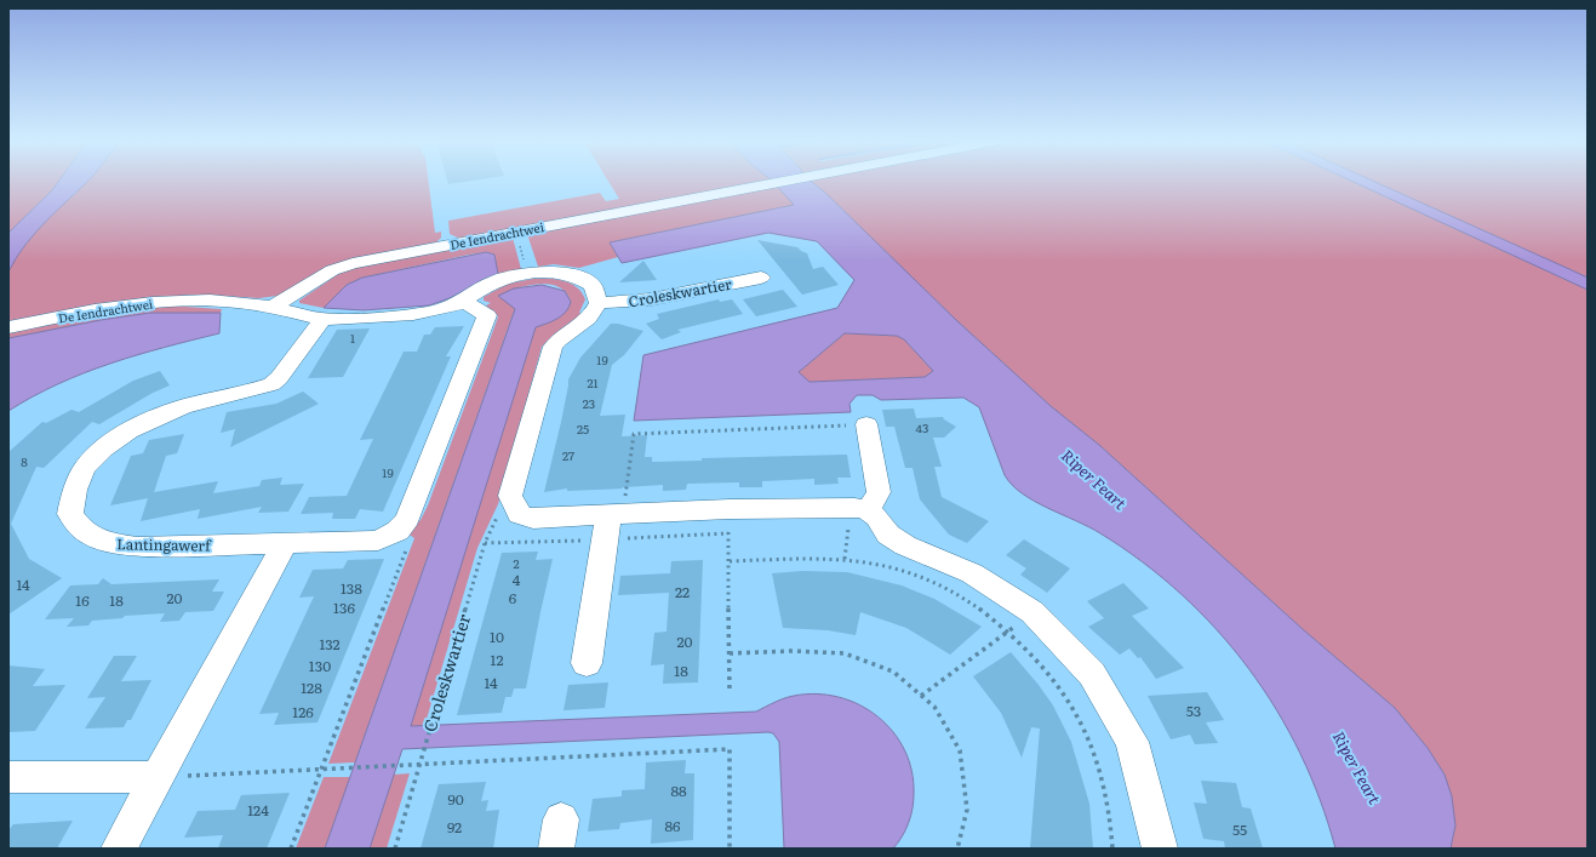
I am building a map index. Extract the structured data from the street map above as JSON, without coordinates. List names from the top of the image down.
{
  "streets": {
    "street": ["De Iendrachtwei", "Croleskwartier", "Lantingawerf"]
  },
  "water": ["Riper Feart"],
  "house_numbers": [
    "1",
    "19",
    "21",
    "23",
    "43",
    "25",
    "27",
    "8",
    "19",
    "2",
    "4",
    "14",
    "138",
    "22",
    "20",
    "6",
    "16",
    "18",
    "136",
    "10",
    "20",
    "132",
    "12",
    "130",
    "18",
    "14",
    "128",
    "53",
    "126",
    "88",
    "90",
    "124",
    "86",
    "92",
    "55"
  ]
}
